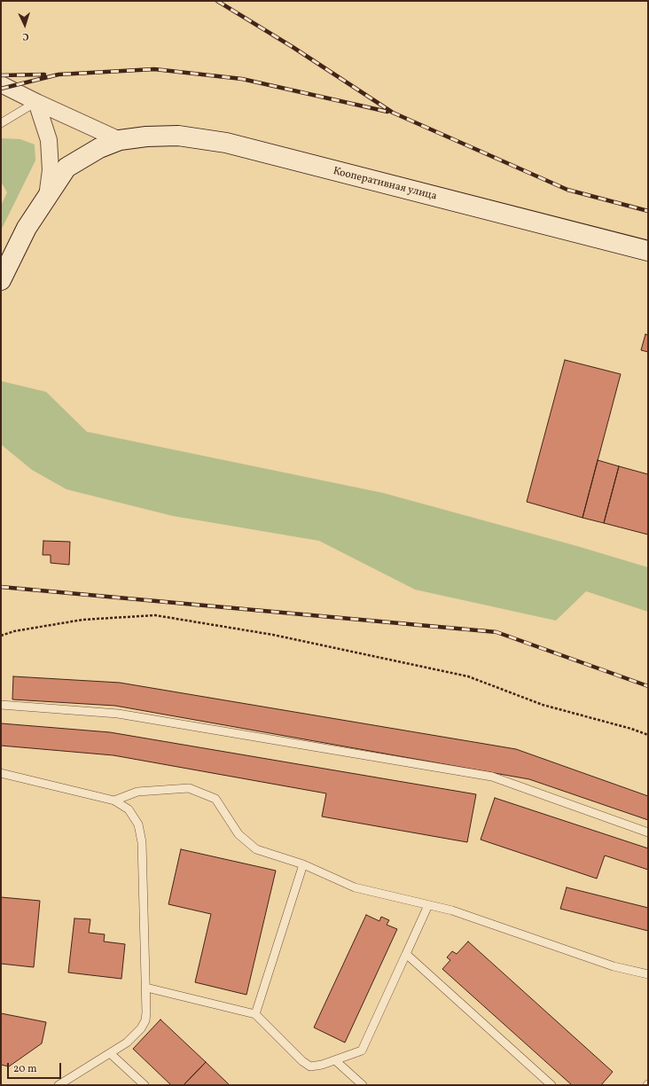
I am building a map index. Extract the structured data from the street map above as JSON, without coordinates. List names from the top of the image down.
{
  "streets": {
    "main road": ["Кооперативная улица"]
  },
  "scale_bar": "20 m",
  "north": "bottom"
}
